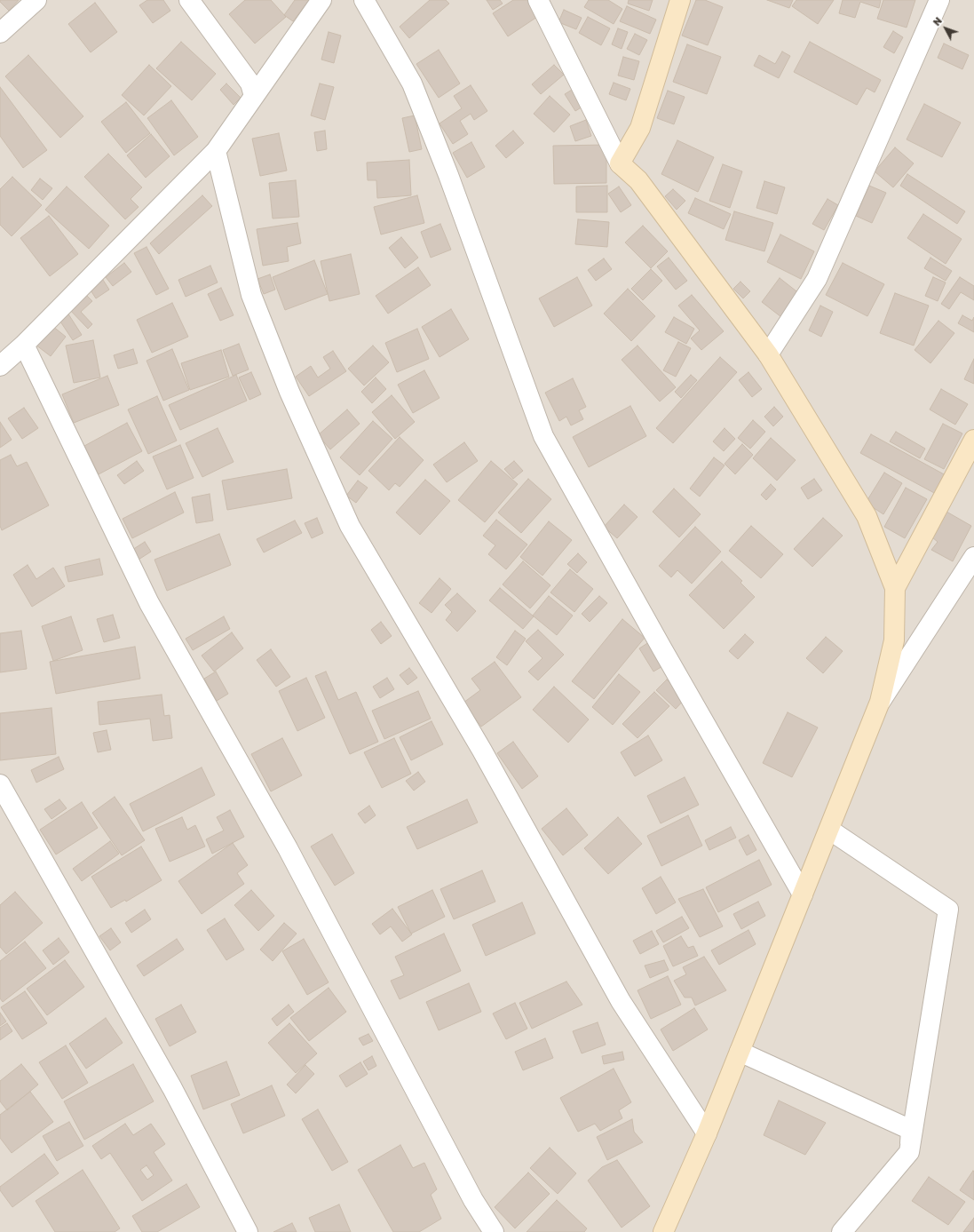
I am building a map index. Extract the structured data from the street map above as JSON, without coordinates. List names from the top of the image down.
{
  "north": "top left"
}
